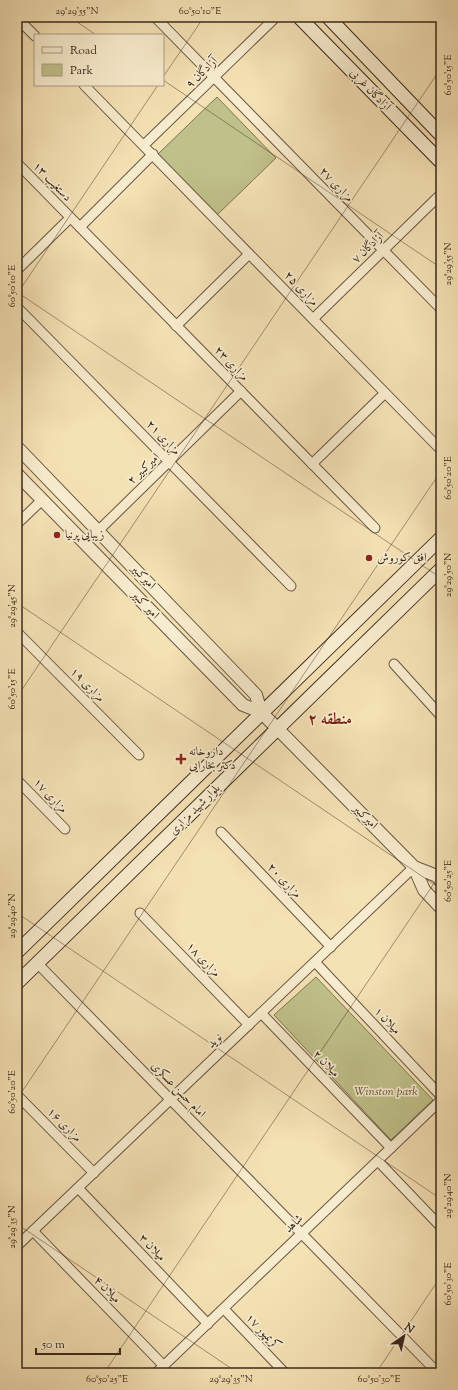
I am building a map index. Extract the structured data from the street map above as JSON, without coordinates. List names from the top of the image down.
{
  "streets": {
    "main road": ["آزادگان غربی", "بلوار شهید مزاری"],
    "street": [
      "آزادگان ۹",
      "دستغیب ۱۳",
      "مزاری ۲۷",
      "آزادگان ۷",
      "مزاری ۲۵",
      "مزاری ۲۳",
      "مزاری ۲۱",
      "امیرکبیر ۲",
      "امیرکبیر",
      "امیر کبیر",
      "مزاری ۱۹",
      "مزاری ۱۷",
      "مزاری ۲۰",
      "مزاری ۱۸",
      "میلان ۱",
      "نوید",
      "میلان ۲",
      "امام حسن عسکری",
      "مزاری ۱۶",
      "شاهد",
      "میلان ۳",
      "میلان ۴",
      "کریمپور ۱۷"
    ]
  },
  "crossings": [
    ["آزادگان ۹", "مزاری ۲۷"],
    ["آزادگان ۹", "مزاری ۲۵"],
    ["دستغیب ۱۳", "مزاری ۲۳"],
    ["مزاری ۲۷", "آزادگان ۷"],
    ["آزادگان ۷", "مزاری ۲۵"],
    ["مزاری ۲۳", "امیرکبیر ۲"],
    ["مزاری ۲۱", "امیرکبیر ۲"],
    ["امیرکبیر ۲", "امیرکبیر"],
    ["امیرکبیر", "امیر کبیر"],
    ["امیرکبیر", "بلوار شهید مزاری"],
    ["امیرکبیر", "نوید"],
    ["امیر کبیر", "بلوار شهید مزاری"],
    ["بلوار شهید مزاری", "امام حسن عسکری"],
    ["مزاری ۲۰", "نوید"],
    ["مزاری ۱۸", "نوید"],
    ["میلان ۱", "نوید"],
    ["نوید", "میلان ۲"],
    ["نوید", "امام حسن عسکری"],
    ["نوید", "مزاری ۱۶"],
    ["نوید", "میلان ۳"],
    ["نوید", "میلان ۴"],
    ["میلان ۲", "شاهد"],
    ["امام حسن عسکری", "شاهد"],
    ["شاهد", "میلان ۳"],
    ["شاهد", "میلان ۴"],
    ["شاهد", "کریمپور ۱۷"]
  ],
  "districts": ["منطقه ۲"],
  "parks": ["Winston park"],
  "places": {
    "other": ["زیبایی پرنیا", "افق کوروش"],
    "health": ["داروخانه دکتر بخارایی"]
  },
  "legend": ["Road", "Park"],
  "scale_bar": "50 m",
  "north": "top right",
  "coordinates": [
    "29°29'55\"N",
    "60°50'10\"E",
    "60°50'15\"E",
    "60°50'20\"E",
    "29°29'50\"N",
    "29°29'45\"N",
    "60°50'25\"E",
    "29°29'40\"N",
    "29°29'35\"N",
    "60°50'30\"E"
  ]
}
